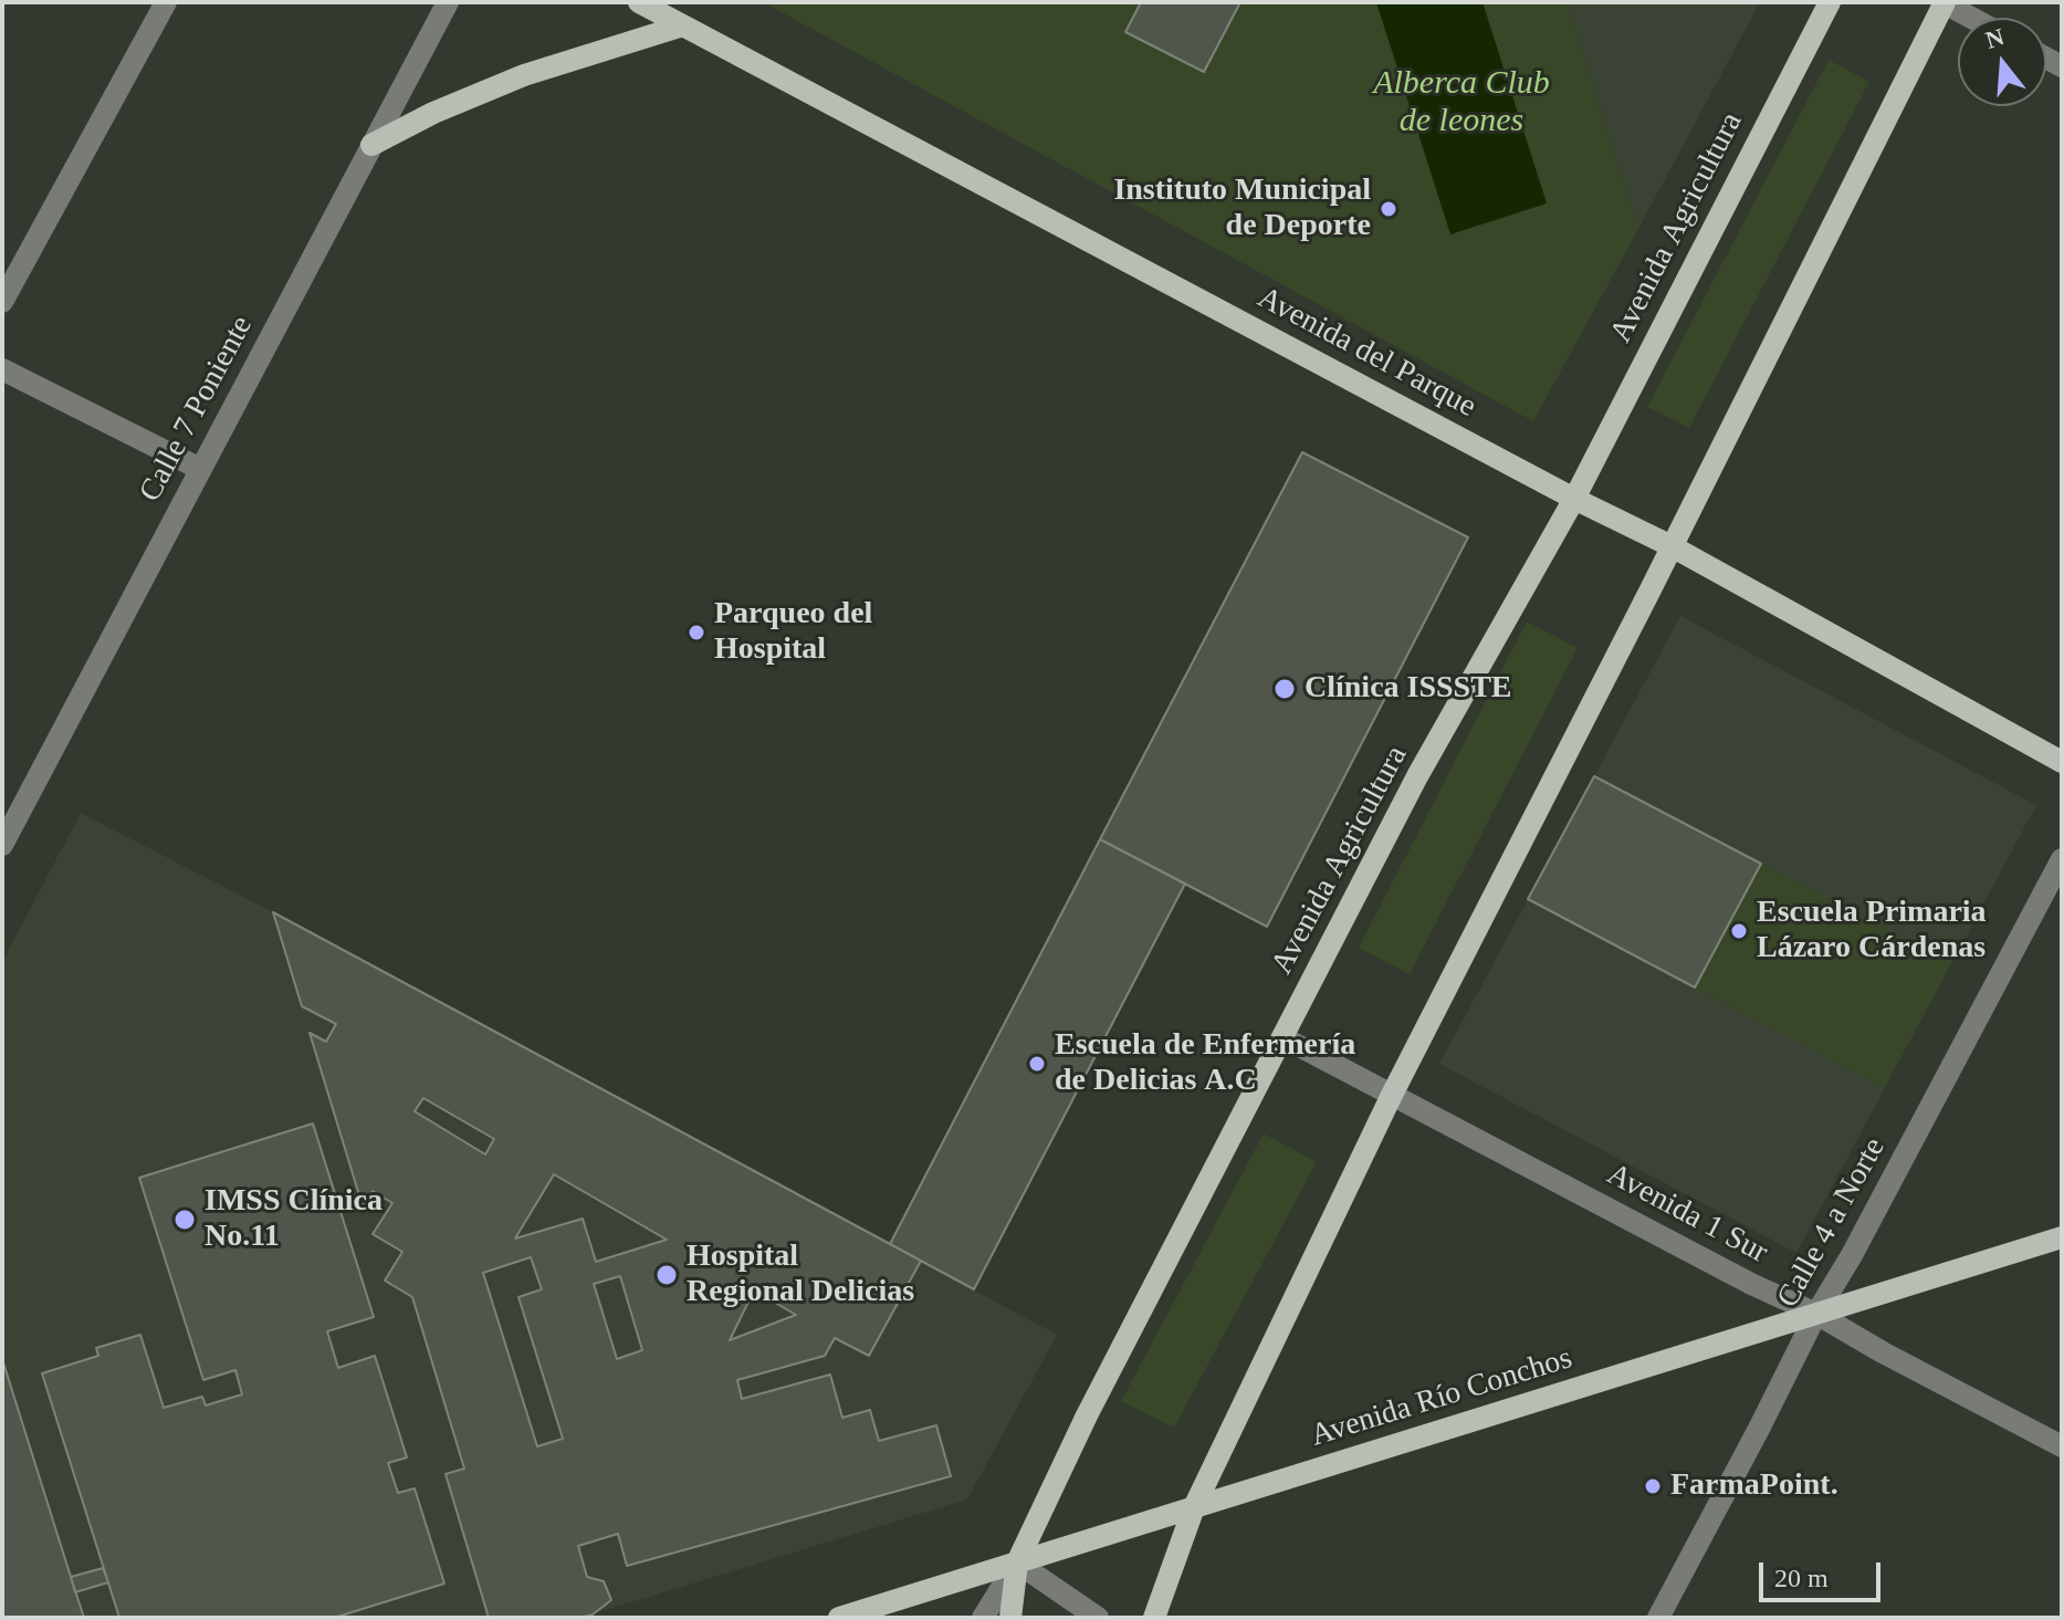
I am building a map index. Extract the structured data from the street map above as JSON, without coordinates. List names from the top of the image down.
{
  "streets": {
    "main road": ["Avenida Agricultura", "Avenida del Parque", "Avenida Río Conchos"],
    "street": ["Calle 7 Poniente", "Avenida 1 Sur", "Calle 4 a Norte"]
  },
  "crossings": [
    ["Avenida Agricultura", "Avenida del Parque"],
    ["Avenida Agricultura", "Avenida 1 Sur"],
    ["Avenida Agricultura", "Avenida Río Conchos"],
    ["Avenida 1 Sur", "Calle 4 a Norte"],
    ["Avenida 1 Sur", "Avenida Río Conchos"],
    ["Calle 4 a Norte", "Avenida Río Conchos"]
  ],
  "water": ["Alberca Club de leones"],
  "places": [
    "Instituto Municipal de Deporte",
    "Parqueo del Hospital",
    "Clínica ISSSTE",
    "Escuela Primaria Lázaro Cárdenas",
    "Escuela de Enfermería de Delicias A.C",
    "IMSS Clínica No.11",
    "Hospital Regional Delicias",
    "FarmaPoint."
  ],
  "scale_bar": "20 m",
  "north": "top"
}
